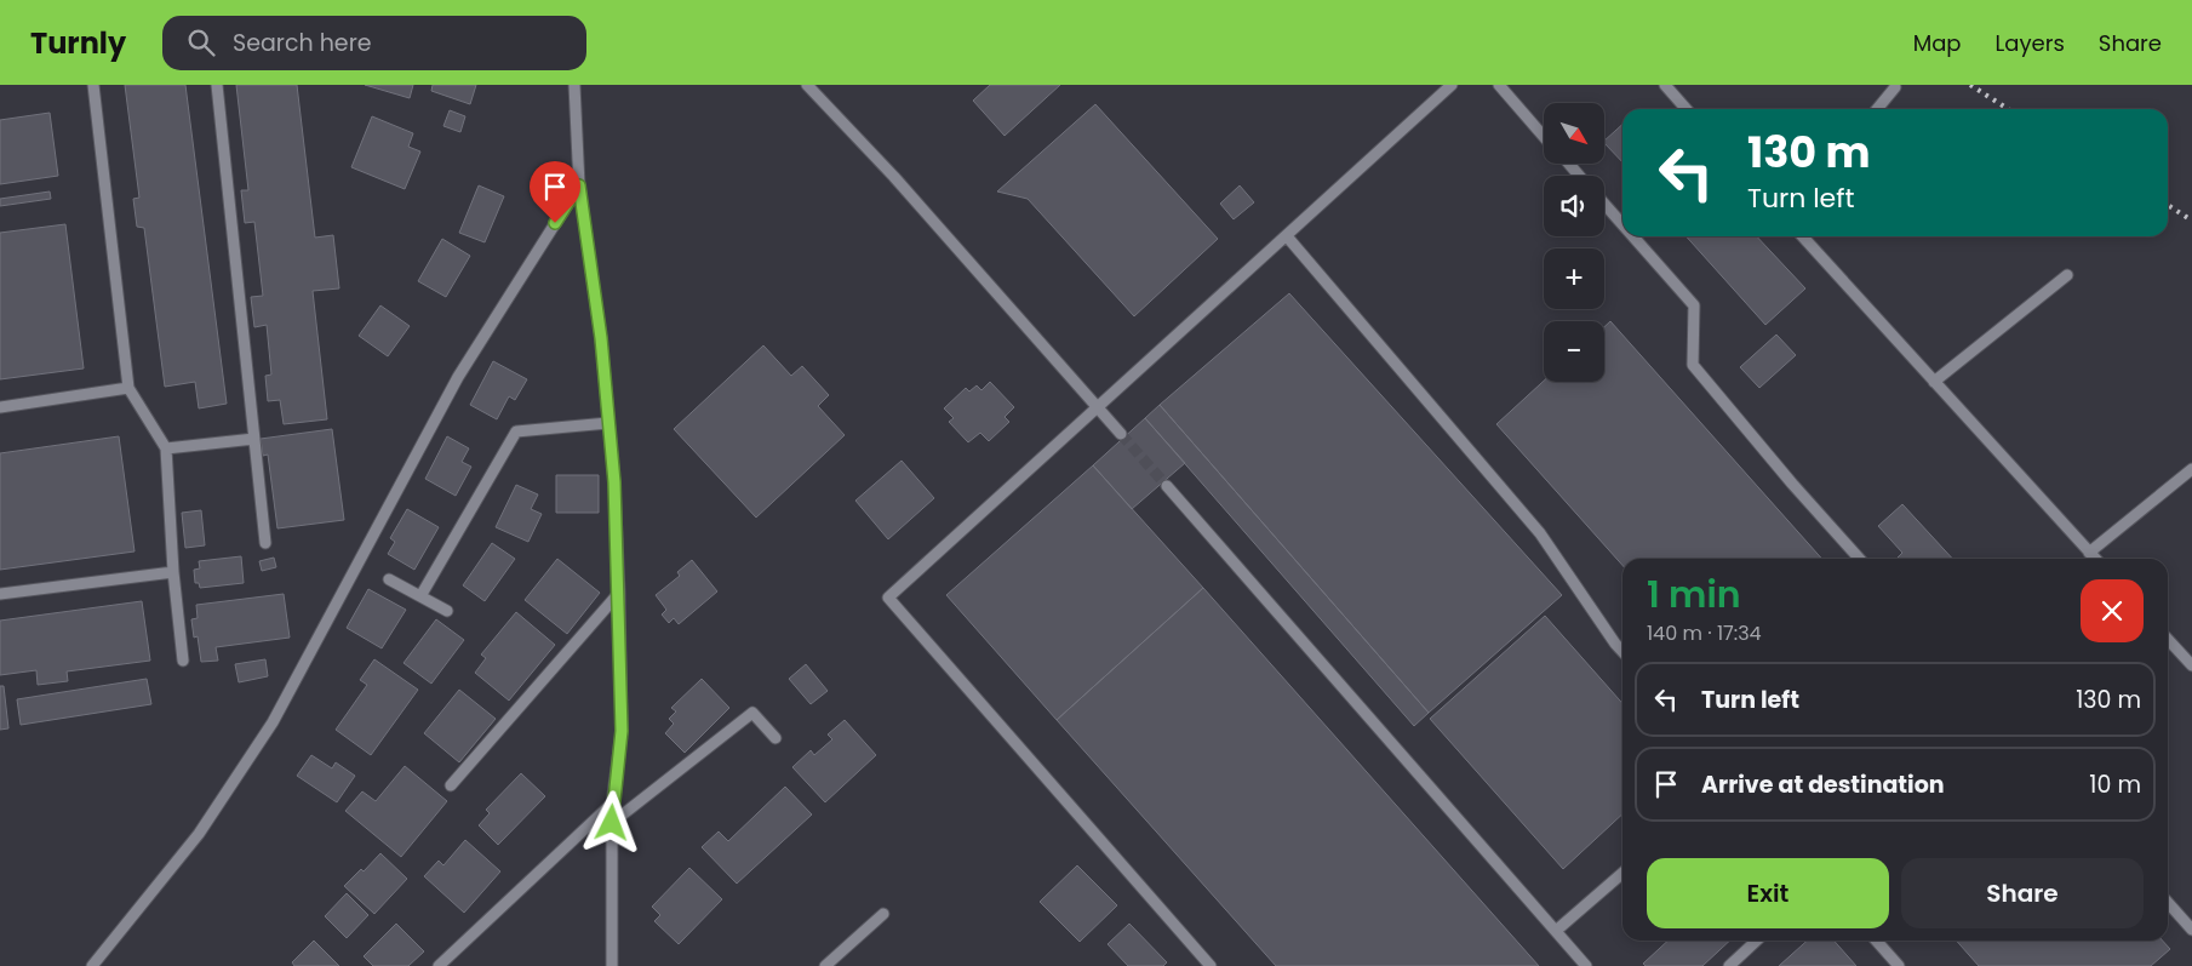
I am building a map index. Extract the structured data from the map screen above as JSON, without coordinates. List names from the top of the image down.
{
  "north": "bottom right",
  "page": {
    "header": "Turnly",
    "search": "Search here",
    "nav": ["Map", "Layers", "Share"],
    "map_buttons": ["+", "−"],
    "turn": ["130 m", "Turn left"],
    "heading": ["1 min", "140 m · 17:34"],
    "list": [
      {
        "name": "Turn left",
        "value": "130 m"
      },
      {
        "name": "Arrive at destination",
        "value": "10 m"
      }
    ],
    "buttons": ["Exit", "Share"]
  }
}
